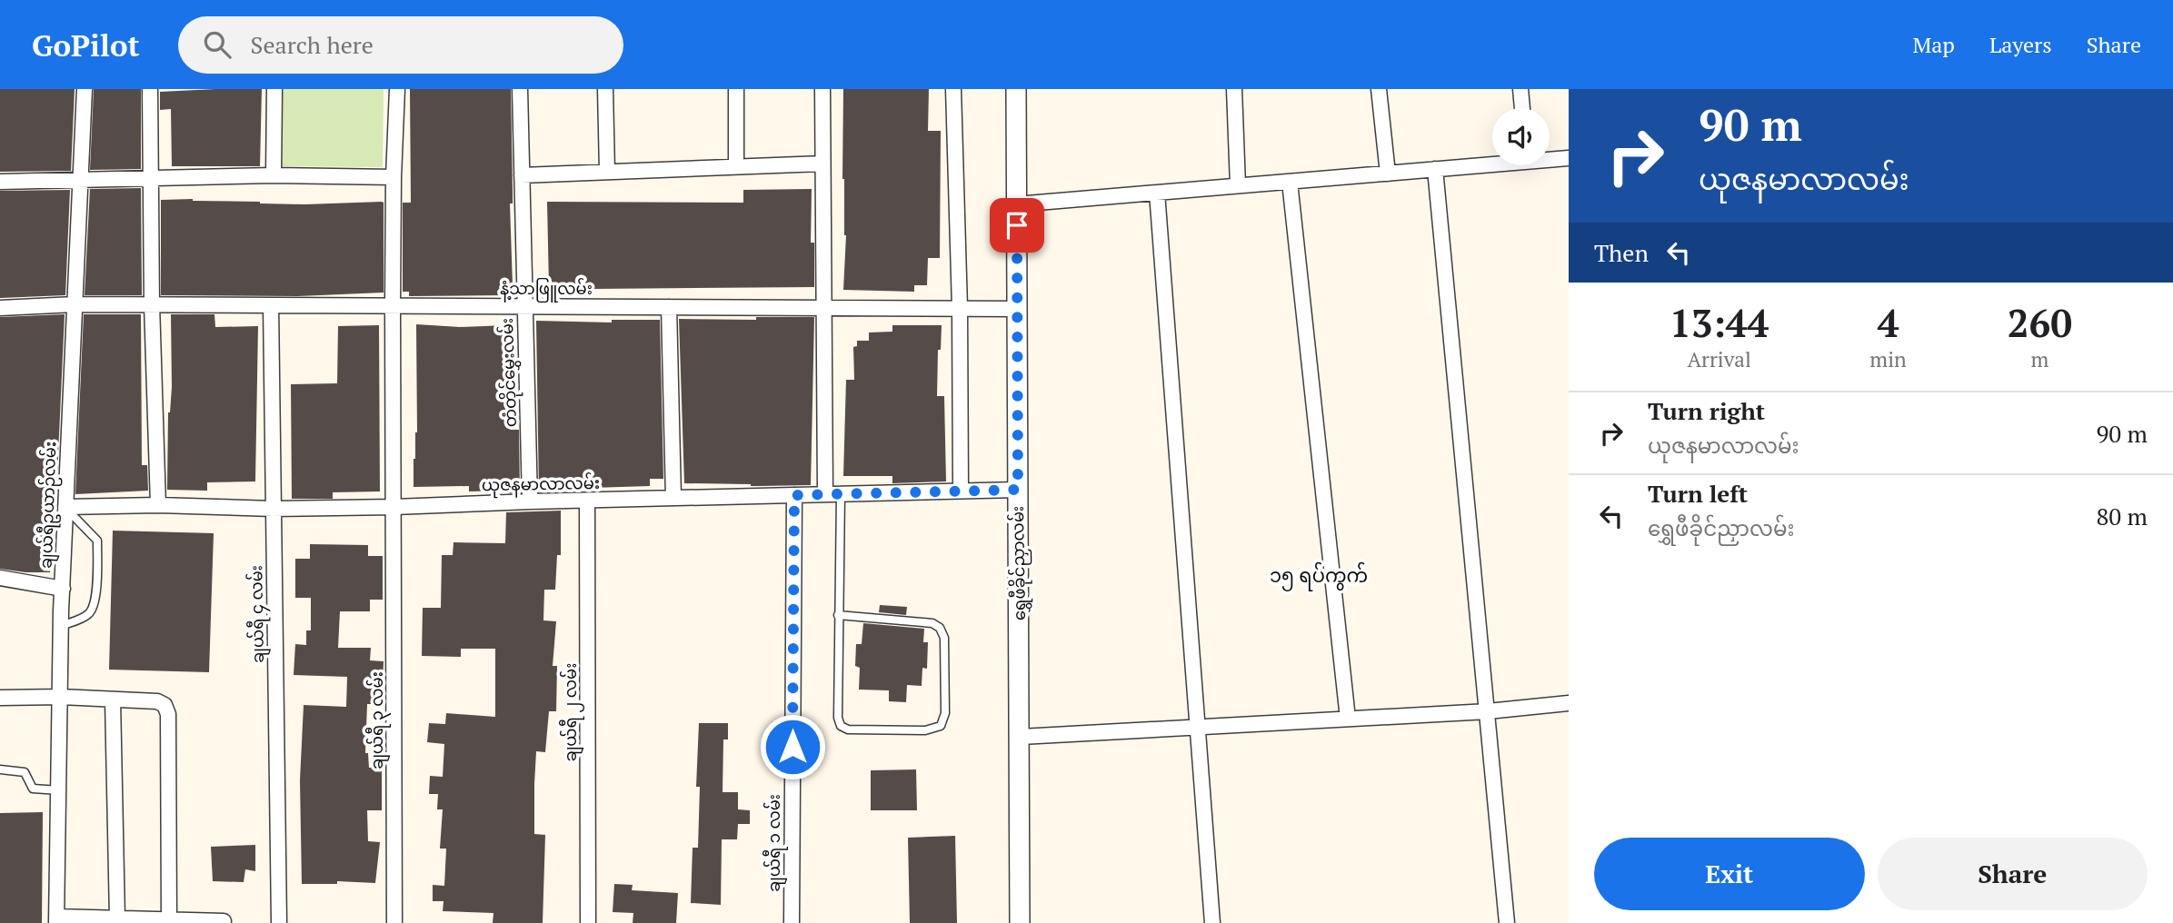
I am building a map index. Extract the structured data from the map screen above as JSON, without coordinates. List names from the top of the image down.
{
  "streets": {
    "street": [
      "နံ့သာဖြူလမ်း",
      "တံတိုင်မွှေးလမ်း",
      "ယုဇနမာလာလမ်း",
      "ချယ်ရီဥယာဉ်လမ်း",
      "ရွှေဖီခိုင်ညှာလမ်း",
      "ချယ်ရီ ၄ လမ်း",
      "ချယ်ရီ ၂ လမ်း",
      "ချယ်ရီ ၃ လမ်း",
      "ချယ်ရီ ၁ လမ်း"
    ]
  },
  "crossings": [
    ["နံ့သာဖြူလမ်း", "တံတိုင်မွှေးလမ်း"],
    ["နံ့သာဖြူလမ်း", "ချယ်ရီဥယာဉ်လမ်း"],
    ["နံ့သာဖြူလမ်း", "ရွှေဖီခိုင်ညှာလမ်း"],
    ["နံ့သာဖြူလမ်း", "ချယ်ရီ ၄ လမ်း"],
    ["တံတိုင်မွှေးလမ်း", "ယုဇနမာလာလမ်း"],
    ["ယုဇနမာလာလမ်း", "ချယ်ရီဥယာဉ်လမ်း"],
    ["ယုဇနမာလာလမ်း", "ရွှေဖီခိုင်ညှာလမ်း"],
    ["ယုဇနမာလာလမ်း", "ချယ်ရီ ၄ လမ်း"],
    ["ယုဇနမာလာလမ်း", "ချယ်ရီ ၂ လမ်း"],
    ["ယုဇနမာလာလမ်း", "ချယ်ရီ ၃ လမ်း"],
    ["ယုဇနမာလာလမ်း", "ချယ်ရီ ၁ လမ်း"]
  ],
  "districts": ["၁၅ ရပ်ကွက်"],
  "page": {
    "header": "GoPilot",
    "search": "Search here",
    "nav": ["Map", "Layers", "Share"],
    "turn": ["90 m", "ယုဇနမာလာလမ်း"],
    "then": "Then",
    "eta": [
      "13:44",
      "Arrival",
      "4",
      "min",
      "260",
      "m"
    ],
    "list": [
      {
        "name": "Turn right",
        "note": "ယုဇနမာလာလမ်း",
        "value": "90 m"
      },
      {
        "name": "Turn left",
        "note": "ရွှေဖီခိုင်ညှာလမ်း",
        "value": "80 m"
      }
    ],
    "buttons": ["Exit", "Share"]
  }
}
